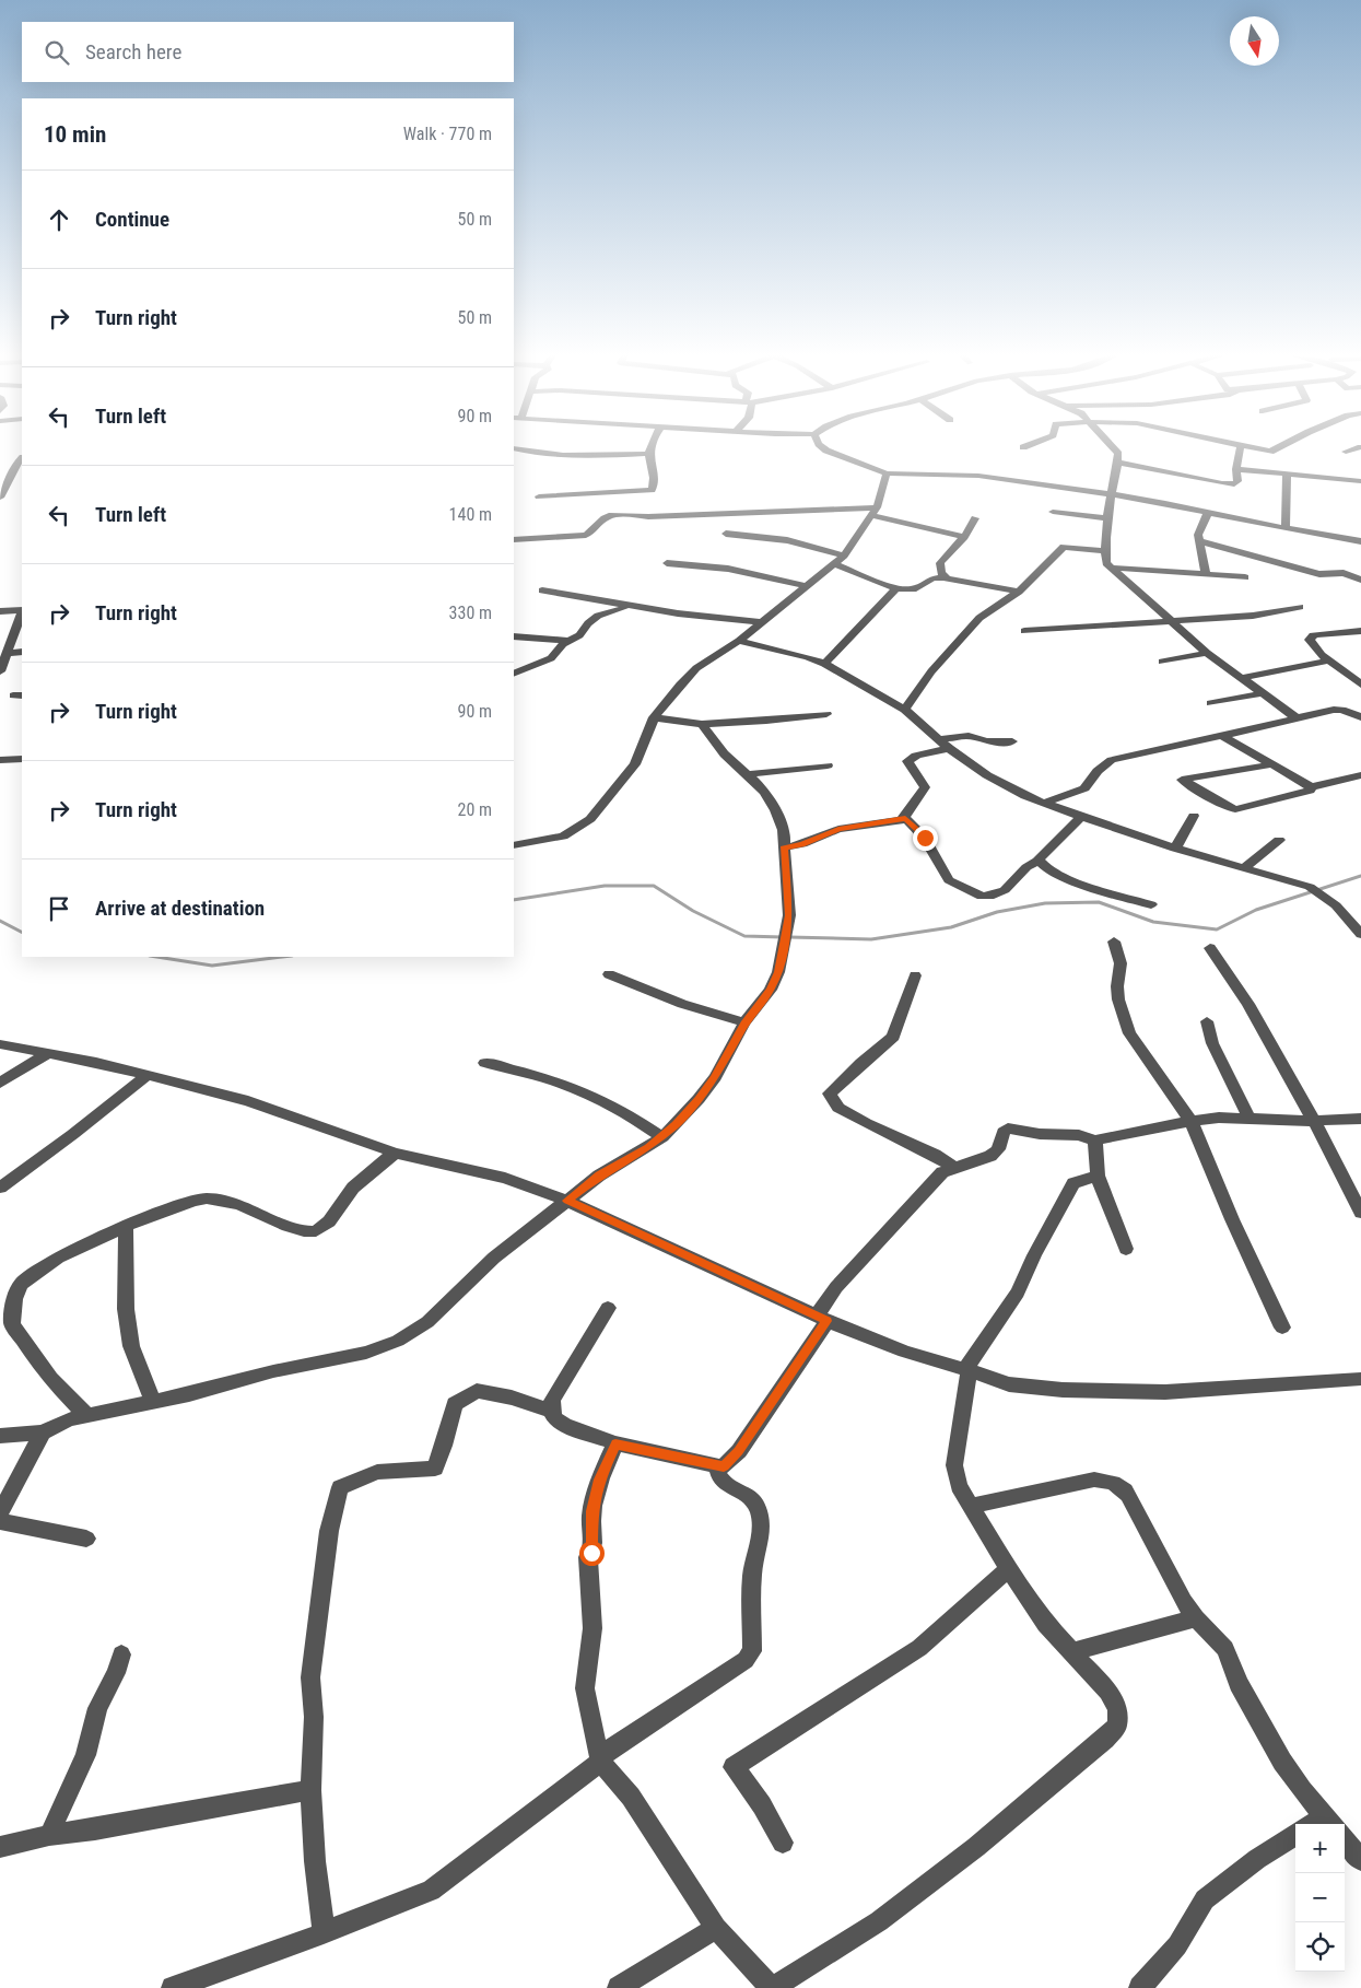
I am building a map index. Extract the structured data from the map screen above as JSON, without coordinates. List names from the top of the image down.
{
  "north": "bottom",
  "page": {
    "search": "Search here",
    "heading": ["10 min", "Walk · 770 m"],
    "list": [
      ["Continue", "50 m"],
      ["Turn right", "50 m"],
      ["Turn left", "90 m"],
      ["Turn left", "140 m"],
      ["Turn right", "330 m"],
      ["Turn right", "90 m"],
      ["Turn right", "20 m"],
      "Arrive at destination"
    ],
    "map_buttons": ["+", "−"]
  }
}
